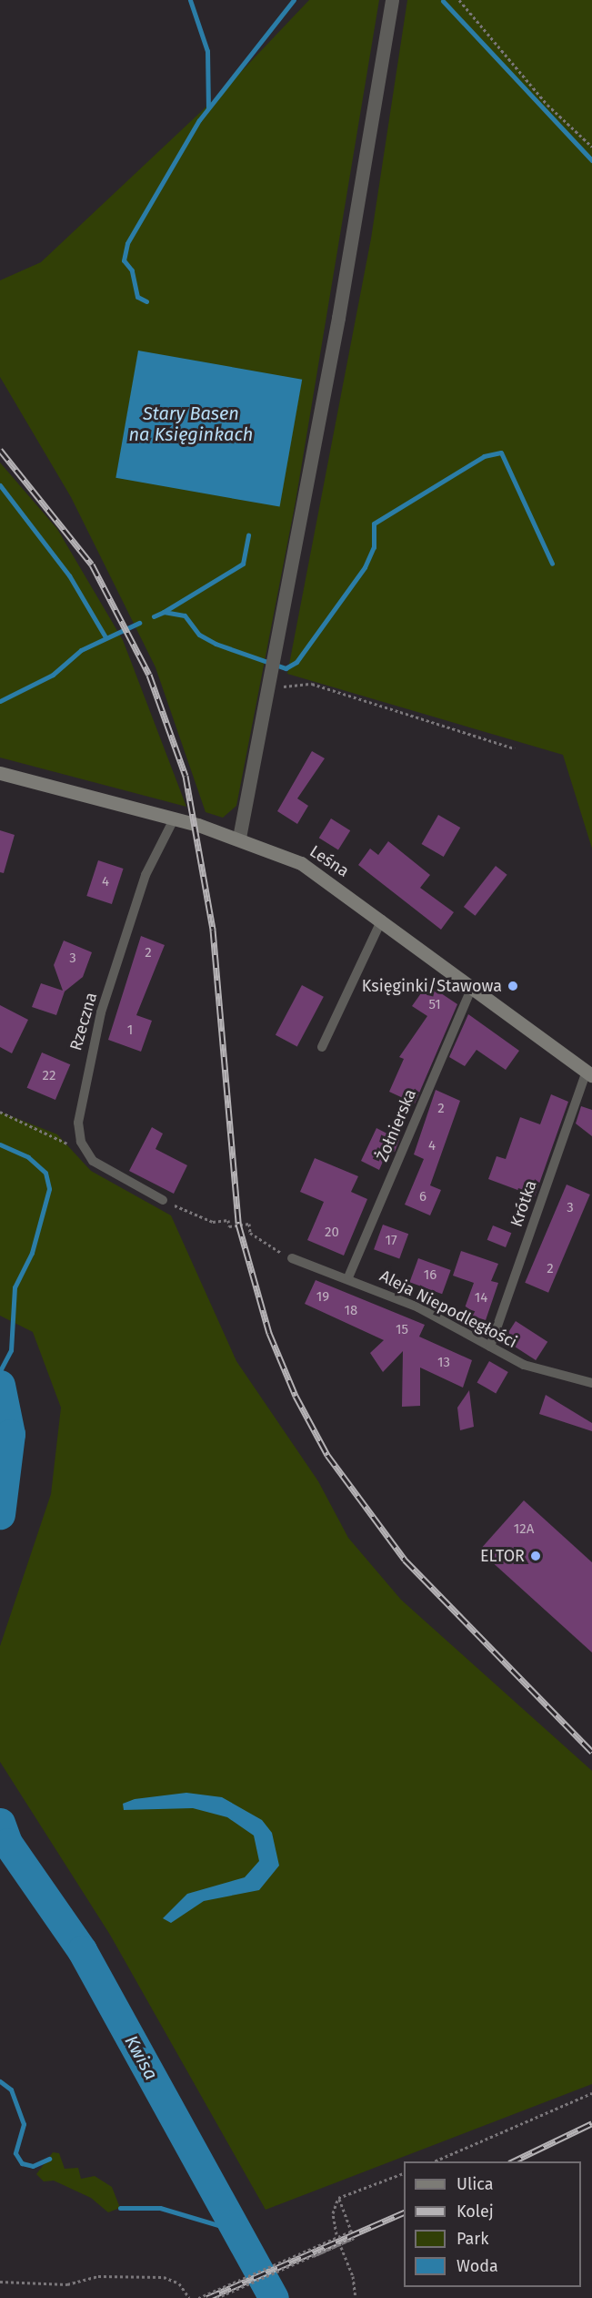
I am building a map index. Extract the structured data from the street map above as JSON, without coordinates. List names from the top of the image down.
{
  "streets": {
    "main road": ["Leśna"],
    "lane": [
      "Rzeczna",
      "Żołnierska",
      "Krótka",
      "Aleja Niepodległości"
    ]
  },
  "crossings": [
    ["Leśna", "Rzeczna"],
    ["Leśna", "Żołnierska"],
    ["Leśna", "Krótka"],
    ["Żołnierska", "Aleja Niepodległości"],
    ["Krótka", "Aleja Niepodległości"]
  ],
  "water": ["Stary Basen na Księginkach", "Kwisa"],
  "places": ["Księginki/Stawowa", "ELTOR"],
  "house_numbers": [
    "4",
    "2",
    "3",
    "51",
    "1",
    "22",
    "2",
    "4",
    "6",
    "3",
    "20",
    "17",
    "2",
    "16",
    "19",
    "14",
    "18",
    "15",
    "13",
    "12A"
  ],
  "legend": [
    "Ulica",
    "Kolej",
    "Park",
    "Woda"
  ]
}
